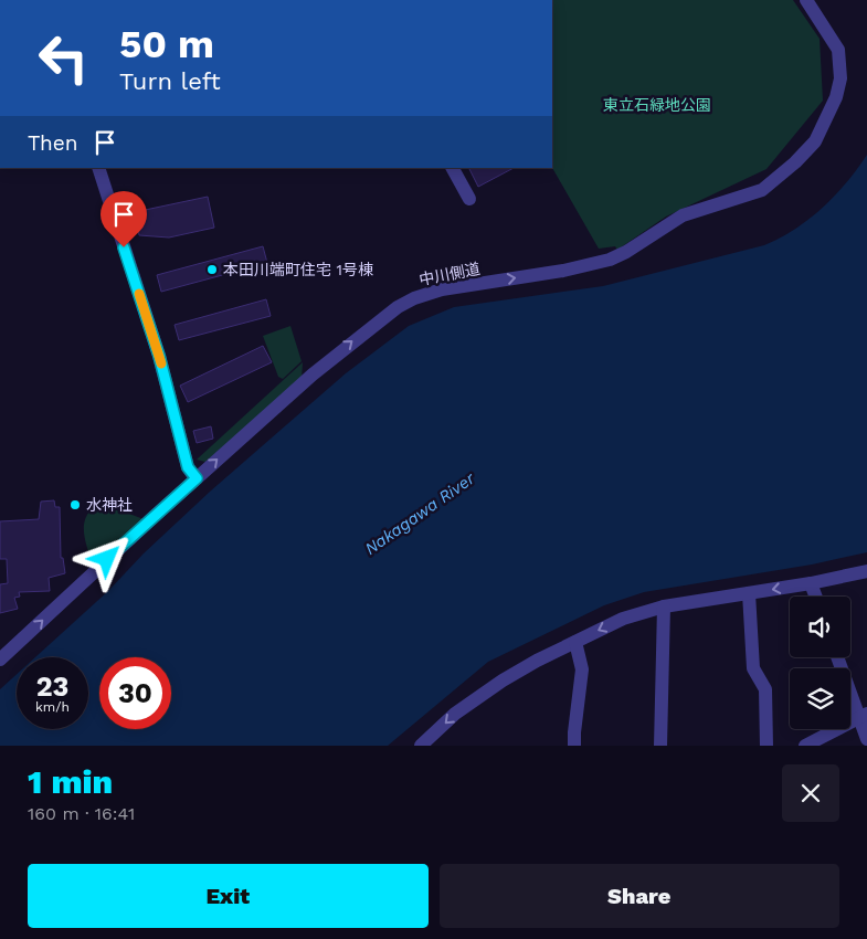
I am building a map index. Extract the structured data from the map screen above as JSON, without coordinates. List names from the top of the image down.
{
  "streets": {
    "street": ["中川側道"]
  },
  "one_way": ["中川側道"],
  "water": ["Nakagawa River"],
  "parks": ["東立石緑地公園"],
  "places": ["本田川端町住宅 1号棟", "水神社"],
  "page": {
    "turn": ["50 m", "Turn left"],
    "then": "Then",
    "speed": "23 km/h",
    "limit": "30",
    "heading": ["1 min", "160 m · 16:41"],
    "buttons": ["Exit", "Share"]
  }
}
